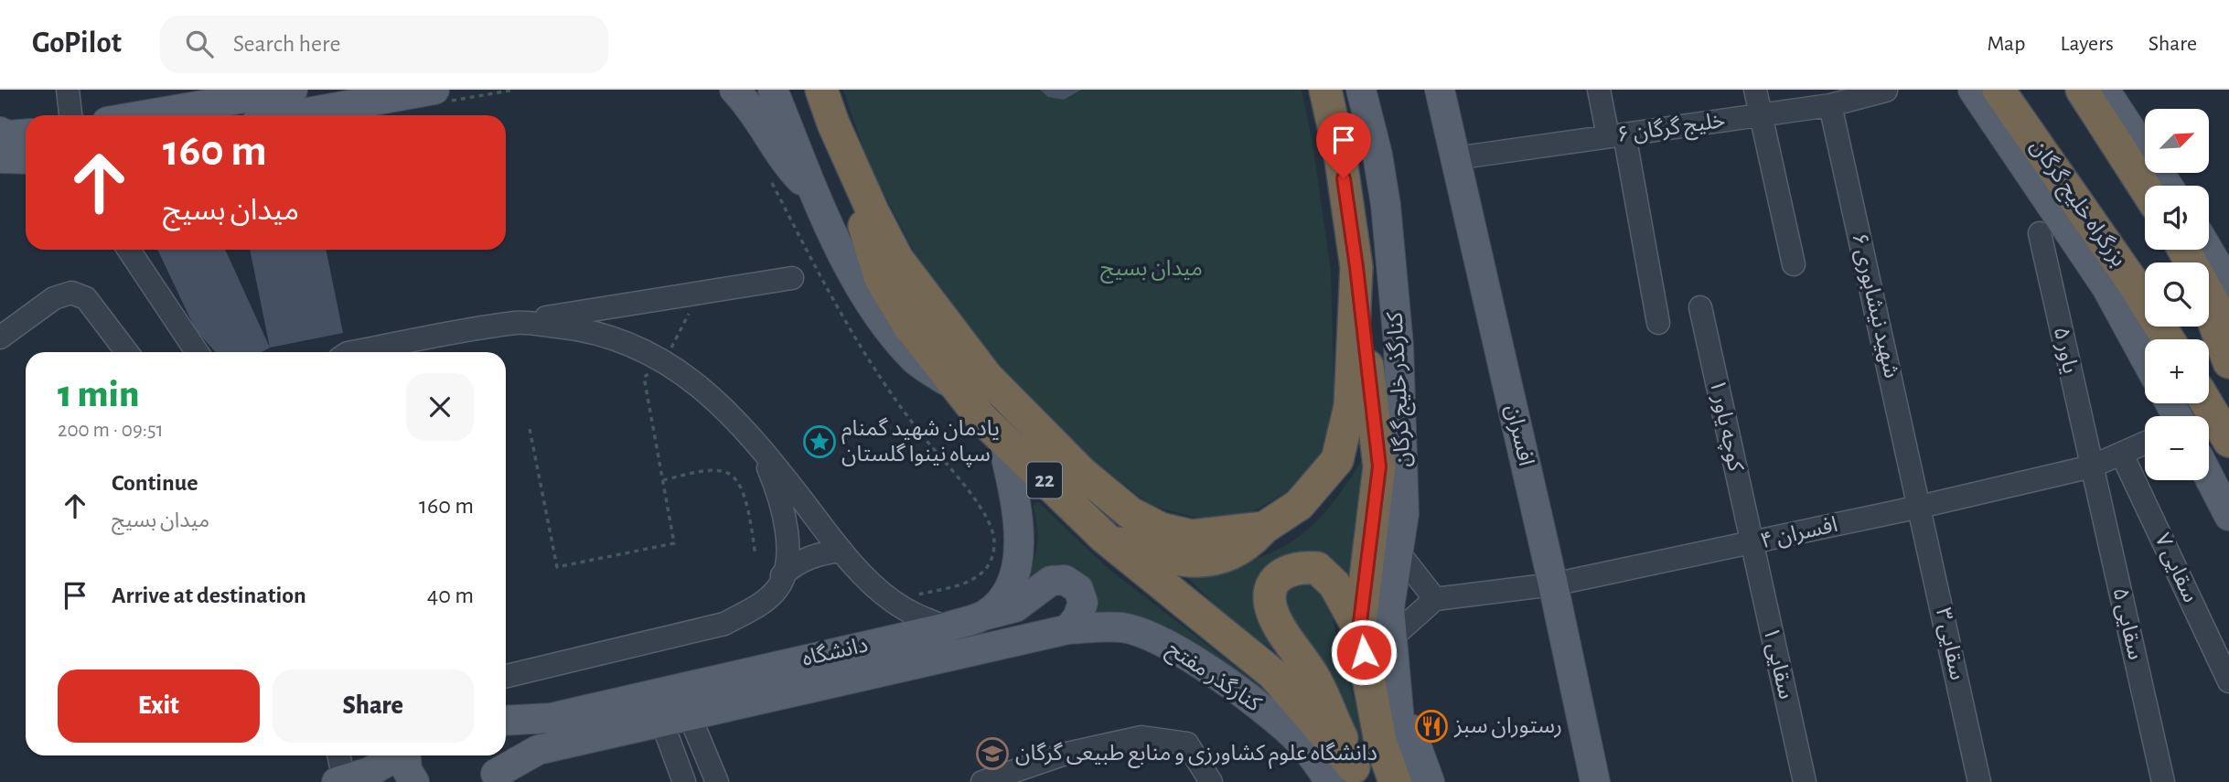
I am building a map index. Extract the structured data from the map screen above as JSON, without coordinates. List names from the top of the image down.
{
  "streets": {
    "highway": ["بزرگراه خلیج گرگان", "22"],
    "main road": [
      "کنارگذر خلیج گرگان",
      "افسران",
      "دانشگاه",
      "کنارگذر مفتح"
    ],
    "street": [
      "خلیج گرگان ۶",
      "شهید نیشابوری ۶",
      "یاور ۵",
      "کوچه یاور ۱",
      "افسران ۴",
      "سقایی ۷",
      "سقایی ۵",
      "سقایی ۳",
      "سقایی ۱"
    ]
  },
  "crossings": [
    ["خلیج گرگان ۶", "شهید نیشابوری ۶"],
    ["خلیج گرگان ۶", "افسران"],
    ["شهید نیشابوری ۶", "افسران ۴"],
    ["شهید نیشابوری ۶", "سقایی ۳"],
    ["یاور ۵", "افسران ۴"],
    ["یاور ۵", "سقایی ۵"],
    ["کوچه یاور ۱", "افسران ۴"],
    ["کوچه یاور ۱", "سقایی ۱"],
    ["افسران", "افسران ۴"],
    ["22", "کنارگذر مفتح"],
    ["افسران ۴", "سقایی ۷"],
    ["افسران ۴", "سقایی ۵"],
    ["افسران ۴", "سقایی ۳"],
    ["افسران ۴", "سقایی ۱"],
    ["دانشگاه", "کنارگذر مفتح"]
  ],
  "parks": ["میدان بسیج"],
  "places": {
    "place": ["یادمان شهید گمنام سپاه نینوا گلستان"],
    "restaurant": ["رستوران سبز"],
    "school or university": ["دانشگاه علوم کشاورزی و منابع طبیعی گرگان"]
  },
  "north": "top right",
  "page": {
    "header": "GoPilot",
    "search": "Search here",
    "nav": ["Map", "Layers", "Share"],
    "map_buttons": ["+", "−"],
    "turn": ["160 m", "میدان بسیج"],
    "heading": ["1 min", "200 m · 09:51"],
    "list": [
      {
        "name": "Continue",
        "note": "میدان بسیج",
        "value": "160 m"
      },
      {
        "name": "Arrive at destination",
        "value": "40 m"
      }
    ],
    "buttons": ["Exit", "Share"]
  }
}
